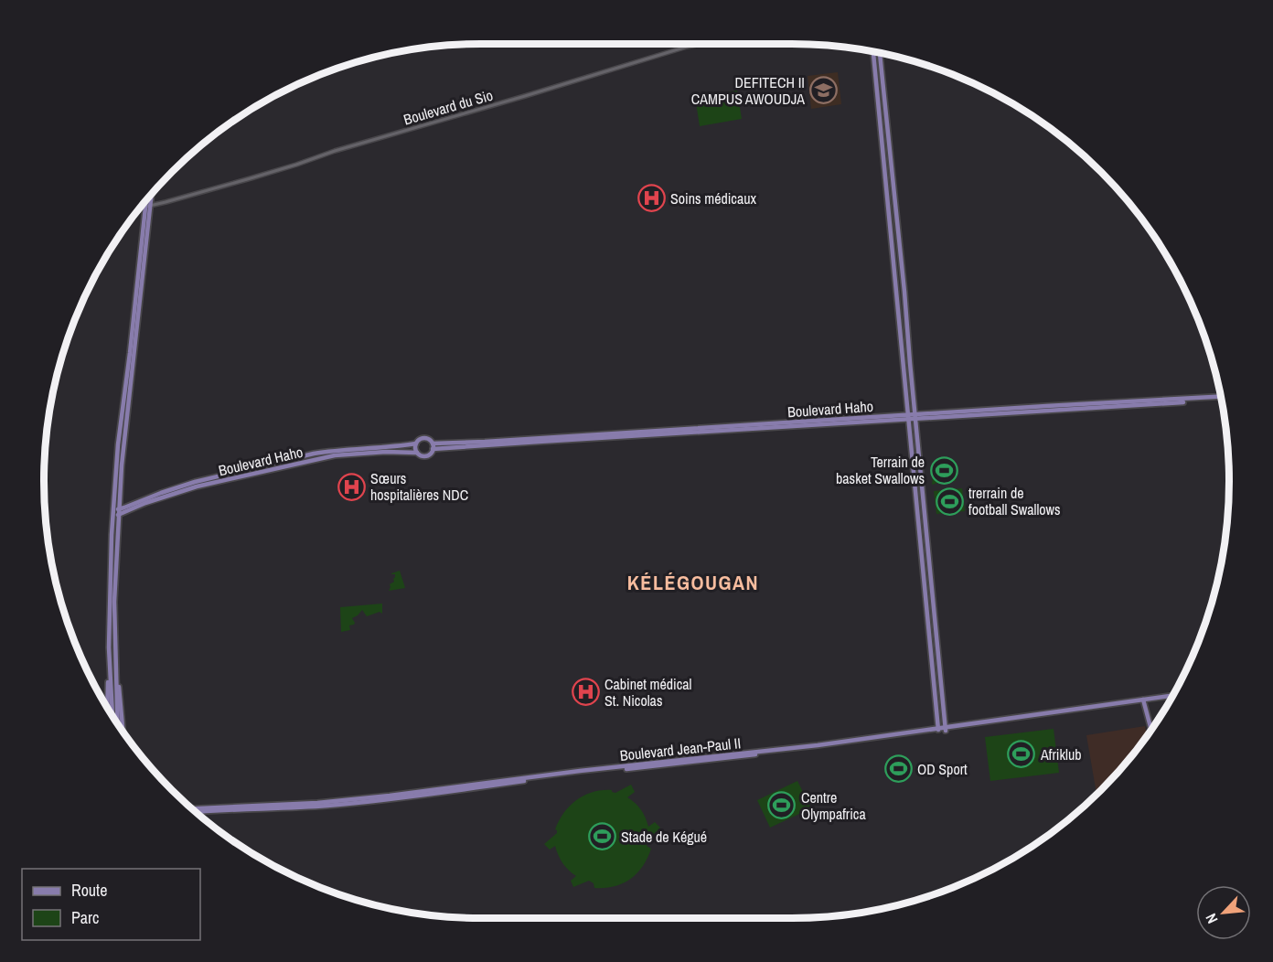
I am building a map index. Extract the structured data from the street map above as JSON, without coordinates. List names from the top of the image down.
{
  "streets": {
    "main road": ["Boulevard Haho", "Boulevard Jean-Paul II"],
    "street": ["Boulevard du Sio"]
  },
  "districts": ["KÉLÉGOUGAN"],
  "places": {
    "school or university": ["DEFITECH II CAMPUS AWOUDJA"],
    "hospital": ["Soins médicaux", "Sœurs hospitalières NDC", "Cabinet médical St. Nicolas"],
    "sports": [
      "Terrain de basket Swallows",
      "trerrain de football Swallows",
      "Afriklub",
      "OD Sport",
      "Centre Olympafrica",
      "Stade de Kégué"
    ]
  },
  "legend": ["Route", "Parc"],
  "north": "bottom left"
}
